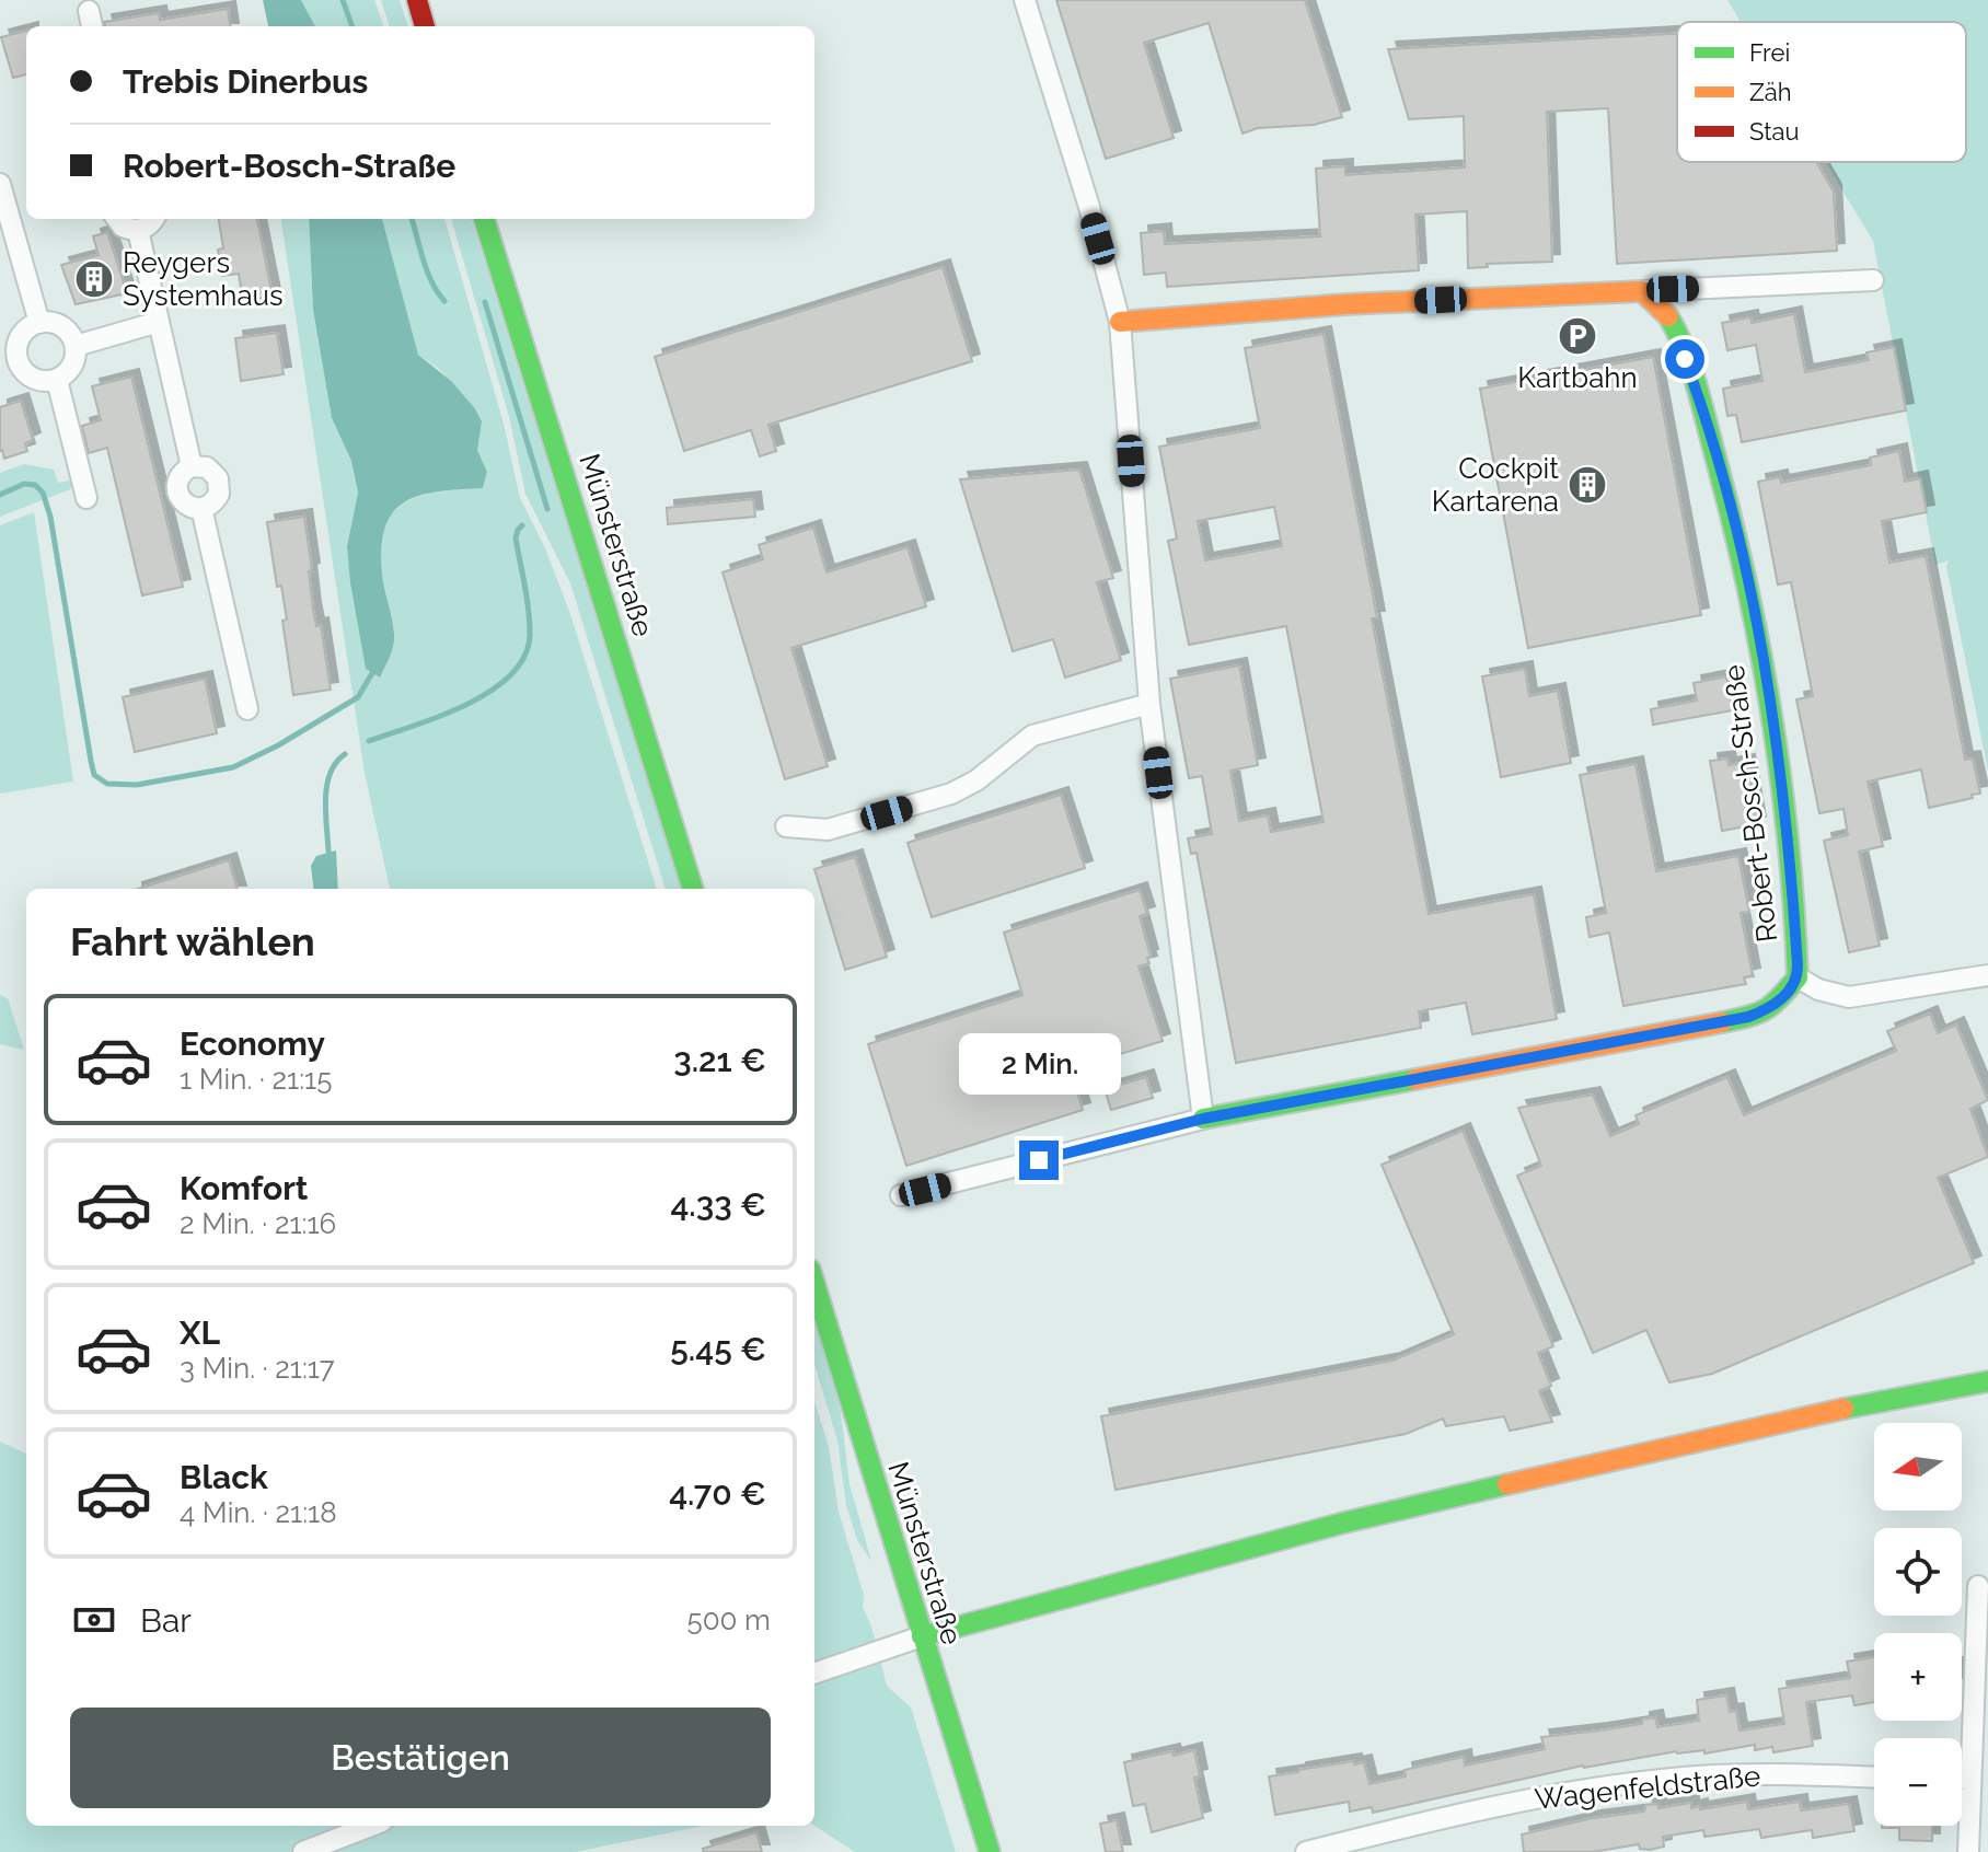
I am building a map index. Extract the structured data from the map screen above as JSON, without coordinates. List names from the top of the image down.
{
  "streets": {
    "main road": ["Münsterstraße", "Robert-Bosch-Straße"],
    "street": ["Wagenfeldstraße"]
  },
  "places": {
    "building": ["Reygers Systemhaus", "Cockpit Kartarena"],
    "parking": ["Kartbahn"]
  },
  "legend": ["Frei", "Zäh", "Stau"],
  "north": "left",
  "page": {
    "banner": ["Trebis Dinerbus", "Robert-Bosch-Straße"],
    "heading": "Fahrt wählen",
    "list": [
      {
        "name": "Economy",
        "note": "1 Min. · 21:15",
        "value": "3.21 €"
      },
      {
        "name": "Komfort",
        "note": "2 Min. · 21:16",
        "value": "4.33 €"
      },
      {
        "name": "XL",
        "note": "3 Min. · 21:17",
        "value": "5.45 €"
      },
      {
        "name": "Black",
        "note": "4 Min. · 21:18",
        "value": "4.70 €"
      }
    ],
    "bubble": "2 Min.",
    "map_buttons": ["+", "−"],
    "pay": ["Bar", "500 m"],
    "buttons": "Bestätigen"
  }
}
